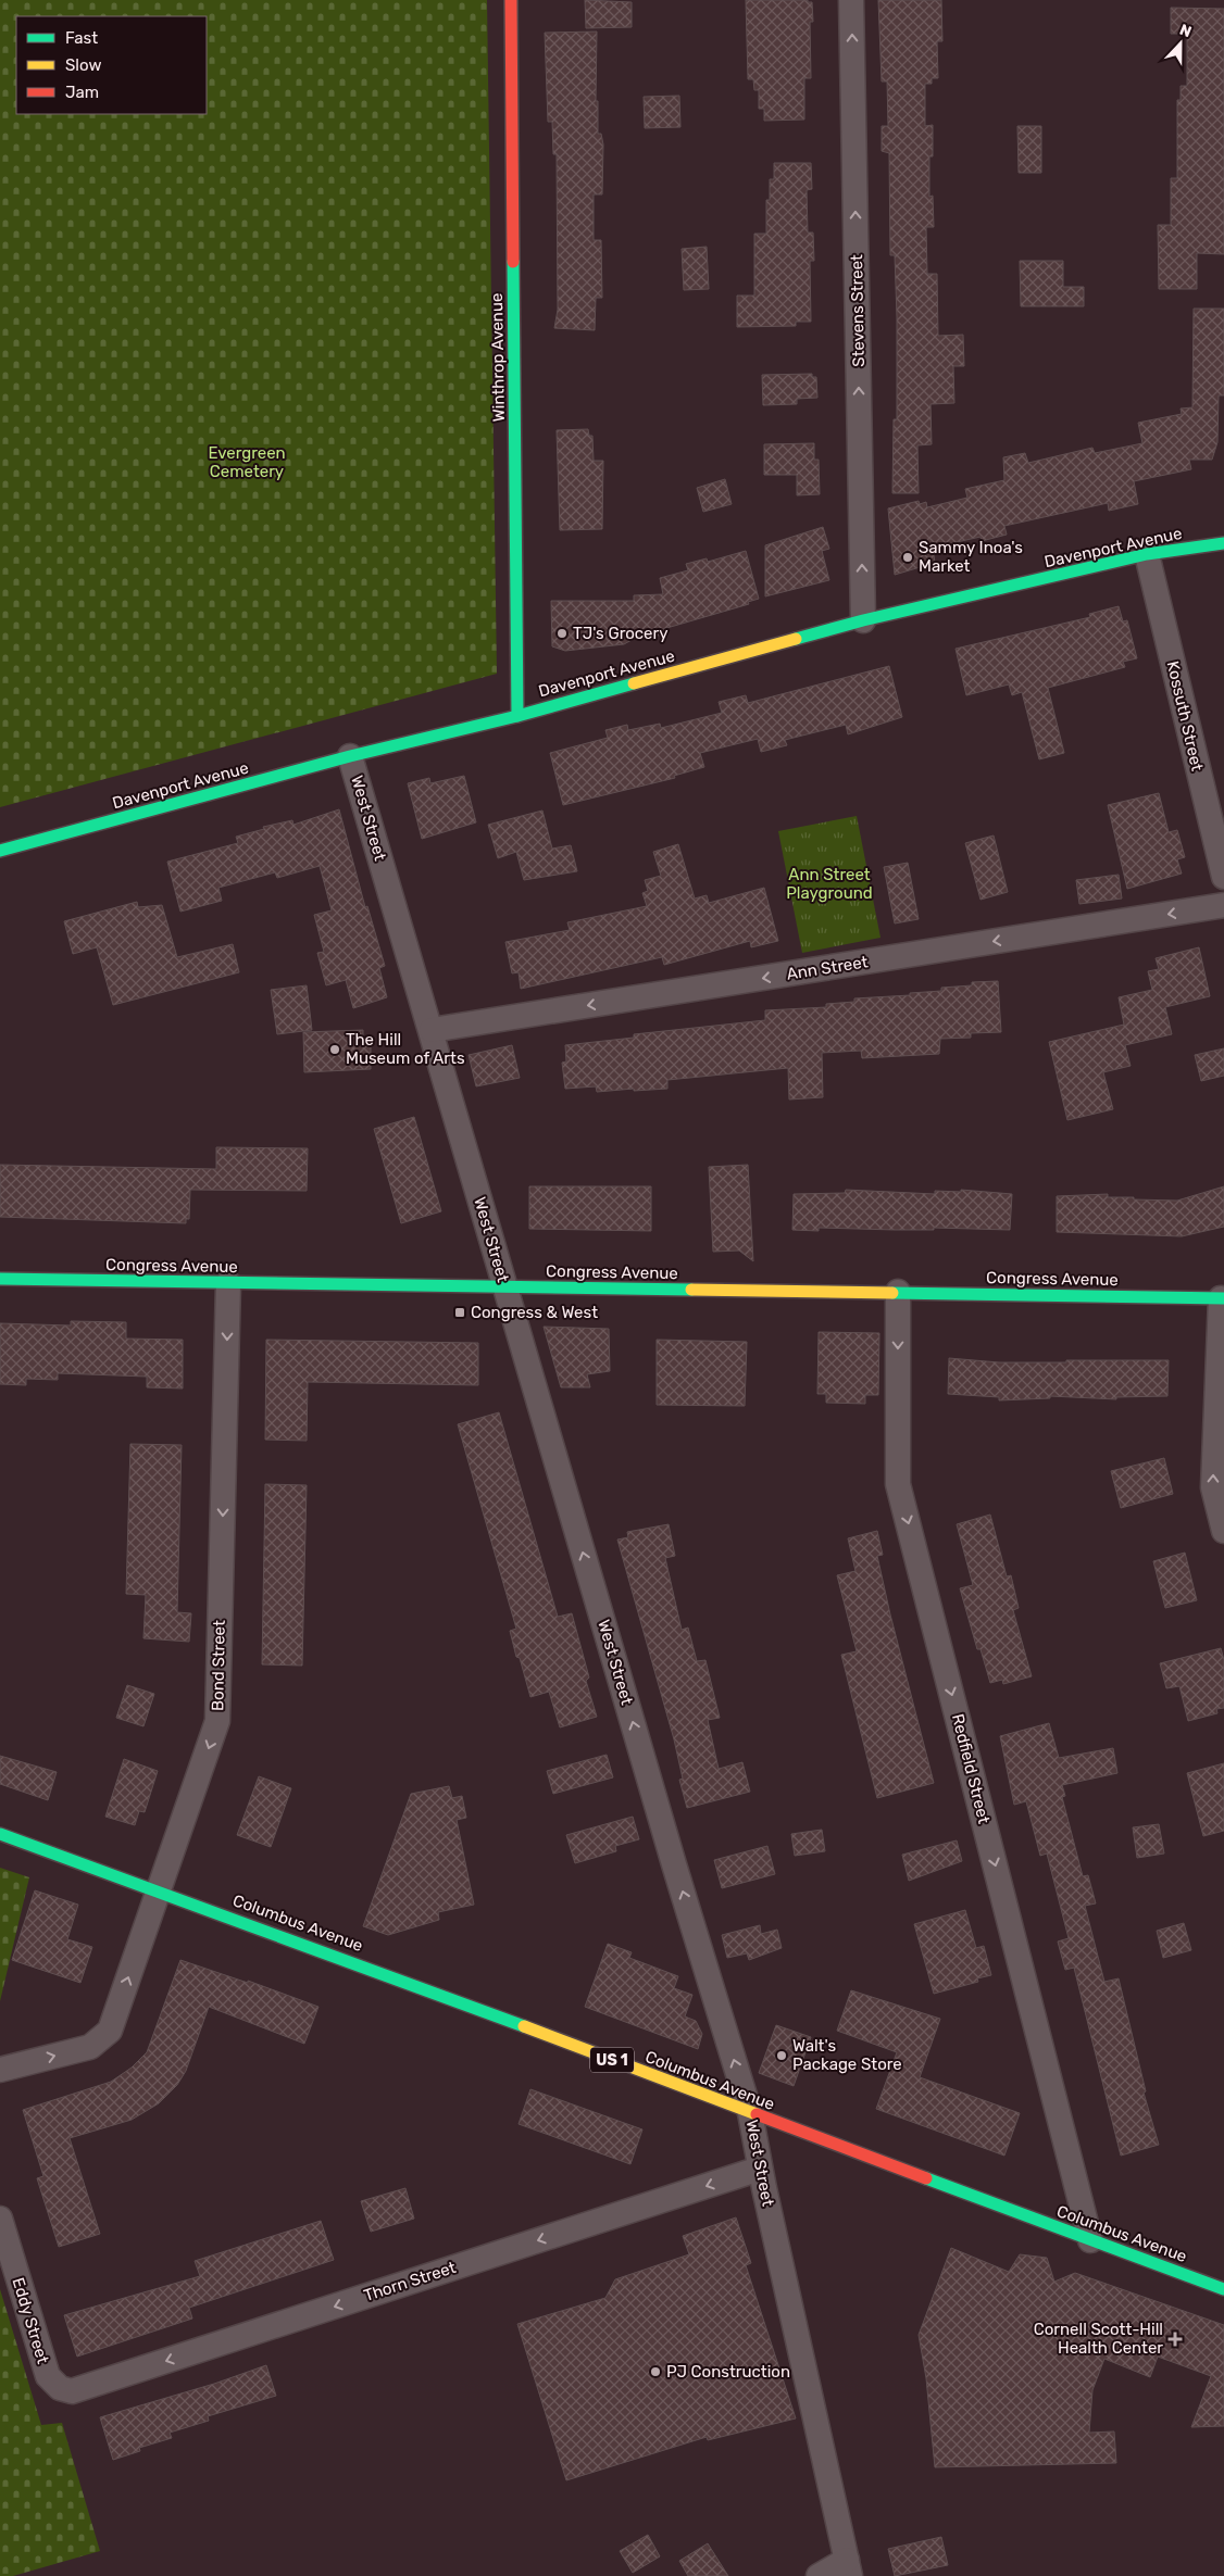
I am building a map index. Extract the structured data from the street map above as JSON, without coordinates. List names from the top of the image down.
{
  "streets": {
    "main road": [
      "Winthrop Avenue",
      "Davenport Avenue",
      "Congress Avenue",
      "Columbus Avenue",
      "US 1"
    ],
    "street": [
      "Stevens Street",
      "Kossuth Street",
      "West Street",
      "Ann Street",
      "Bond Street",
      "Redfield Street",
      "Thorn Street",
      "Eddy Street"
    ]
  },
  "crossings": [
    ["Stevens Street", "Davenport Avenue"],
    ["Winthrop Avenue", "Davenport Avenue"],
    ["Davenport Avenue", "Kossuth Street"],
    ["Davenport Avenue", "West Street"],
    ["West Street", "Ann Street"],
    ["West Street", "Congress Avenue"],
    ["West Street", "Columbus Avenue"],
    ["West Street", "Thorn Street"],
    ["Congress Avenue", "Bond Street"],
    ["Congress Avenue", "Redfield Street"],
    ["Bond Street", "Columbus Avenue"],
    ["Redfield Street", "Columbus Avenue"],
    ["Thorn Street", "Eddy Street"]
  ],
  "one_way": [
    "Stevens Street",
    "West Street",
    "Ann Street",
    "Redfield Street",
    "Thorn Street"
  ],
  "parks": ["Evergreen Cemetery", "Ann Street Playground"],
  "places": {
    "other": [
      "Sammy Inoa's Market",
      "TJ's Grocery",
      "The Hill Museum of Arts",
      "Walt's Package Store",
      "PJ Construction"
    ],
    "transit": ["Congress & West"],
    "health": ["Cornell Scott-Hill Health Center"]
  },
  "legend": ["Fast", "Slow", "Jam"],
  "north": "top"
}
